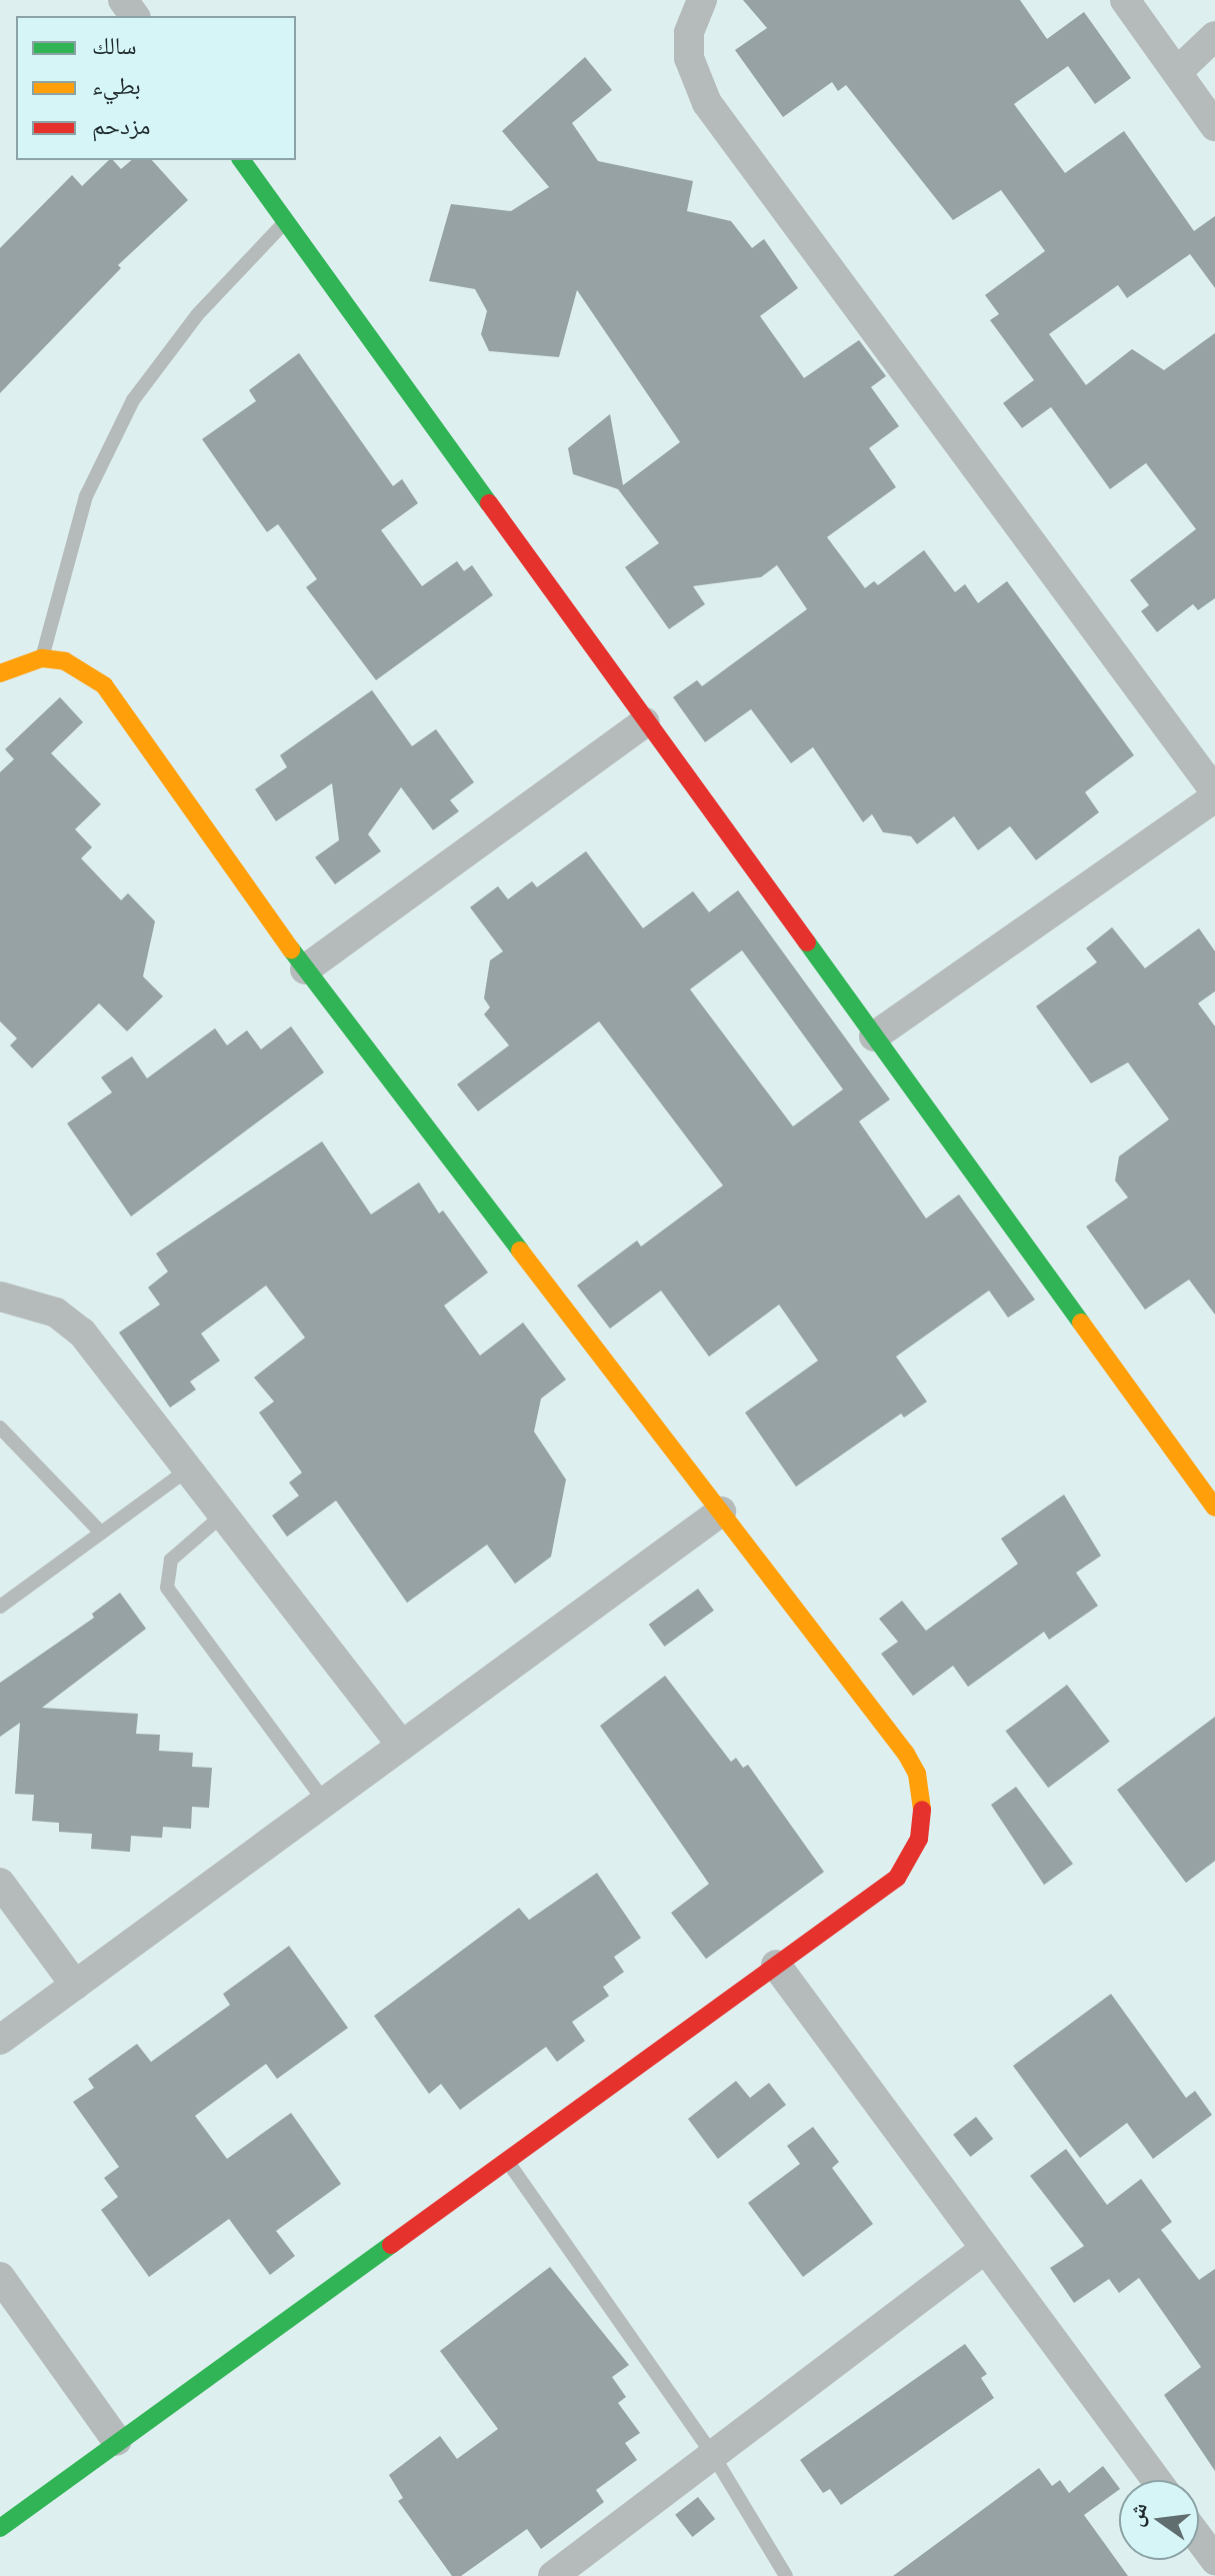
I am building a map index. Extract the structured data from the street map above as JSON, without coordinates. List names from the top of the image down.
{
  "legend": ["سالك", "بطيء", "مزدحم"],
  "north": "left"
}
